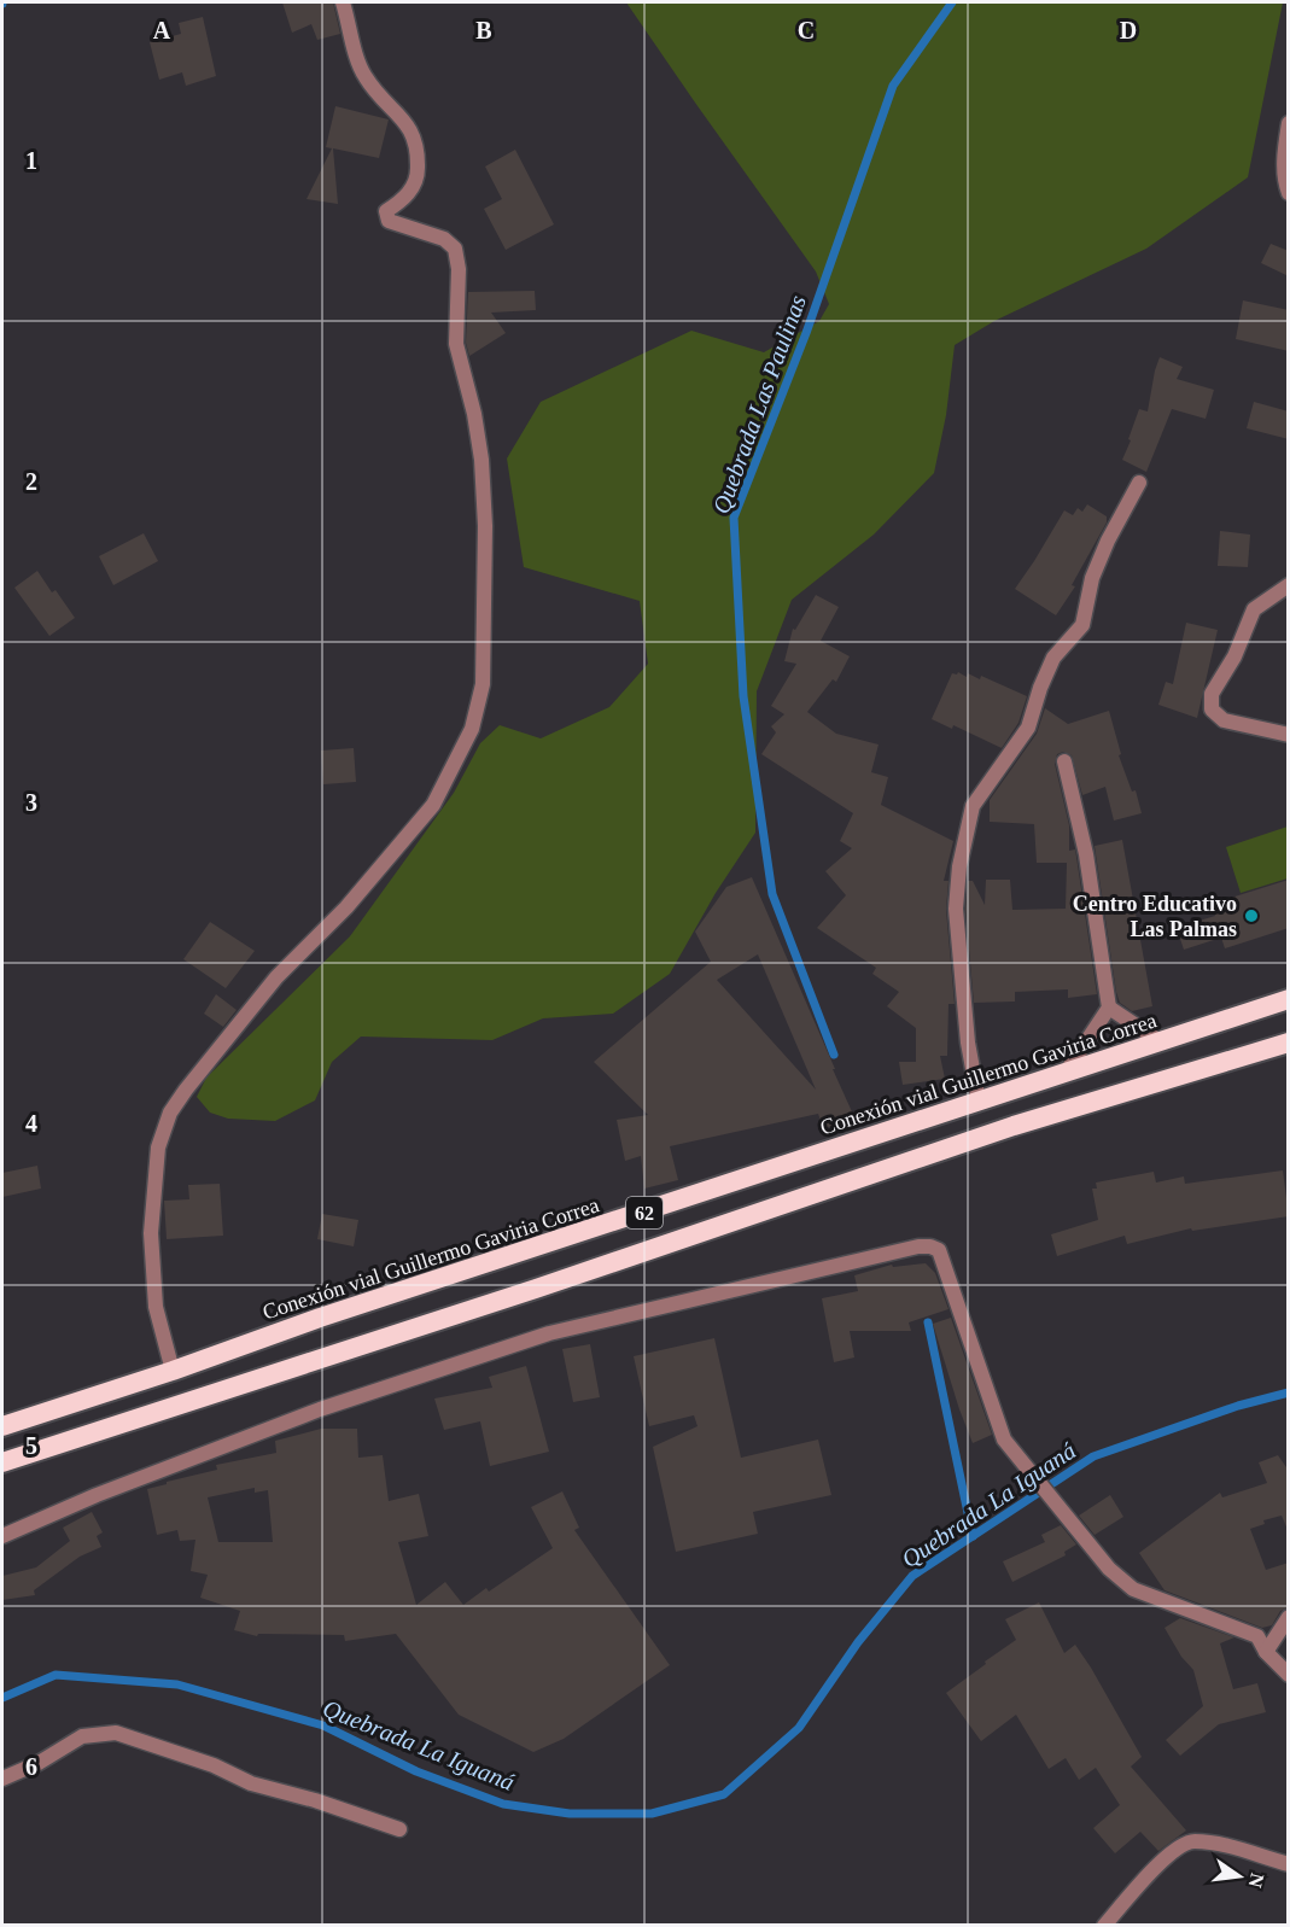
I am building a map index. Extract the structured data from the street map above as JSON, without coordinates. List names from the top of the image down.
{
  "streets": {
    "highway": ["Conexión vial Guillermo Gaviria Correa", "62"]
  },
  "water": ["Quebrada Las Paulinas", "Quebrada La Iguaná"],
  "places": ["Centro Educativo Las Palmas"],
  "north": "right",
  "grid": {
    "columns": [
      "A",
      "B",
      "C",
      "D"
    ],
    "rows": [
      "1",
      "2",
      "3",
      "4",
      "5",
      "6"
    ]
  }
}
